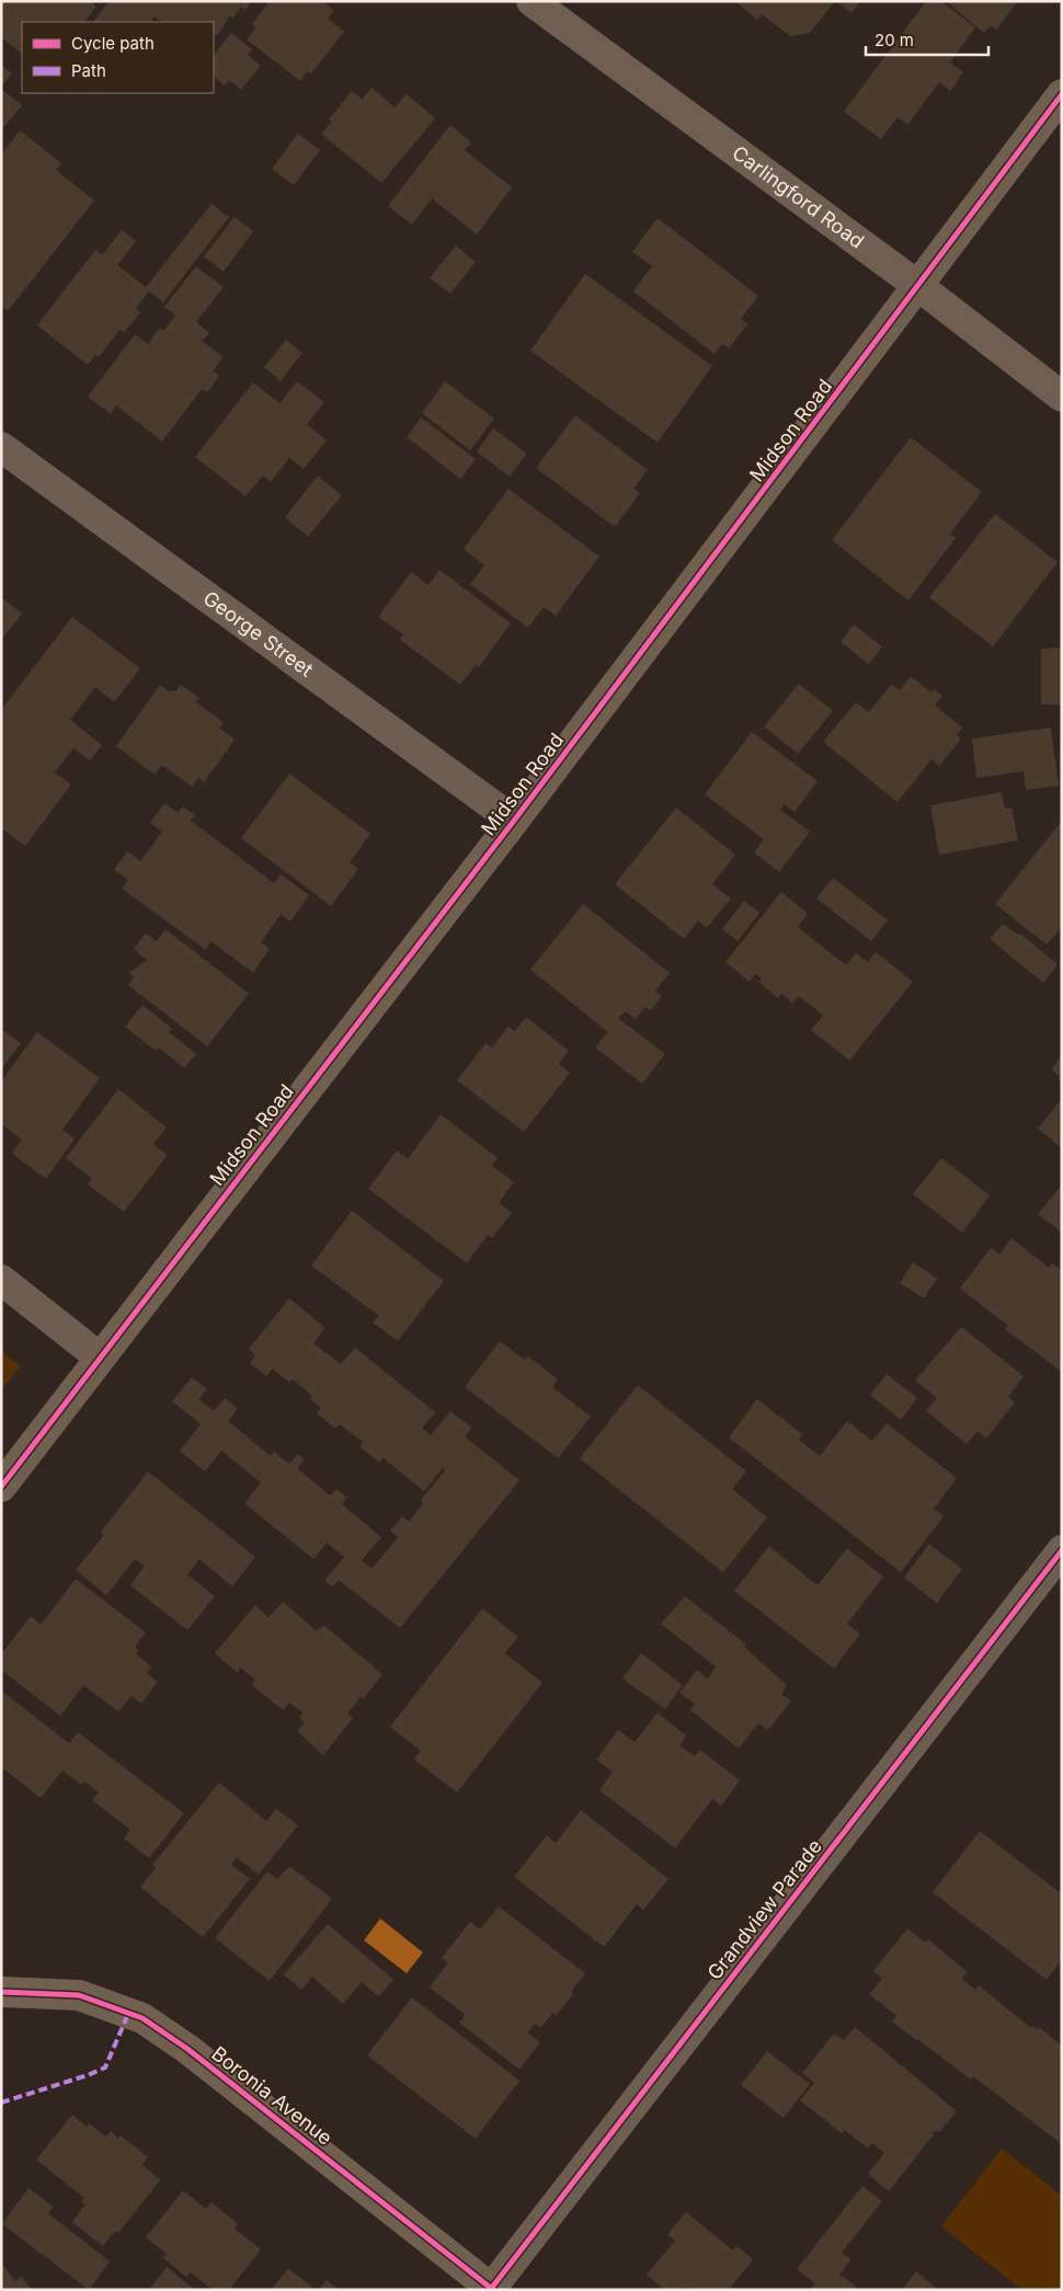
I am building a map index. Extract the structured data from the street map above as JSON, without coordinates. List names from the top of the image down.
{
  "streets": {
    "main road": ["Carlingford Road"],
    "street": [
      "Midson Road",
      "George Street",
      "Grandview Parade",
      "Boronia Avenue"
    ]
  },
  "crossings": [
    ["Carlingford Road", "Midson Road"],
    ["Midson Road", "George Street"],
    ["Grandview Parade", "Boronia Avenue"]
  ],
  "legend": ["Cycle path", "Path"],
  "scale_bar": "20 m"
}
